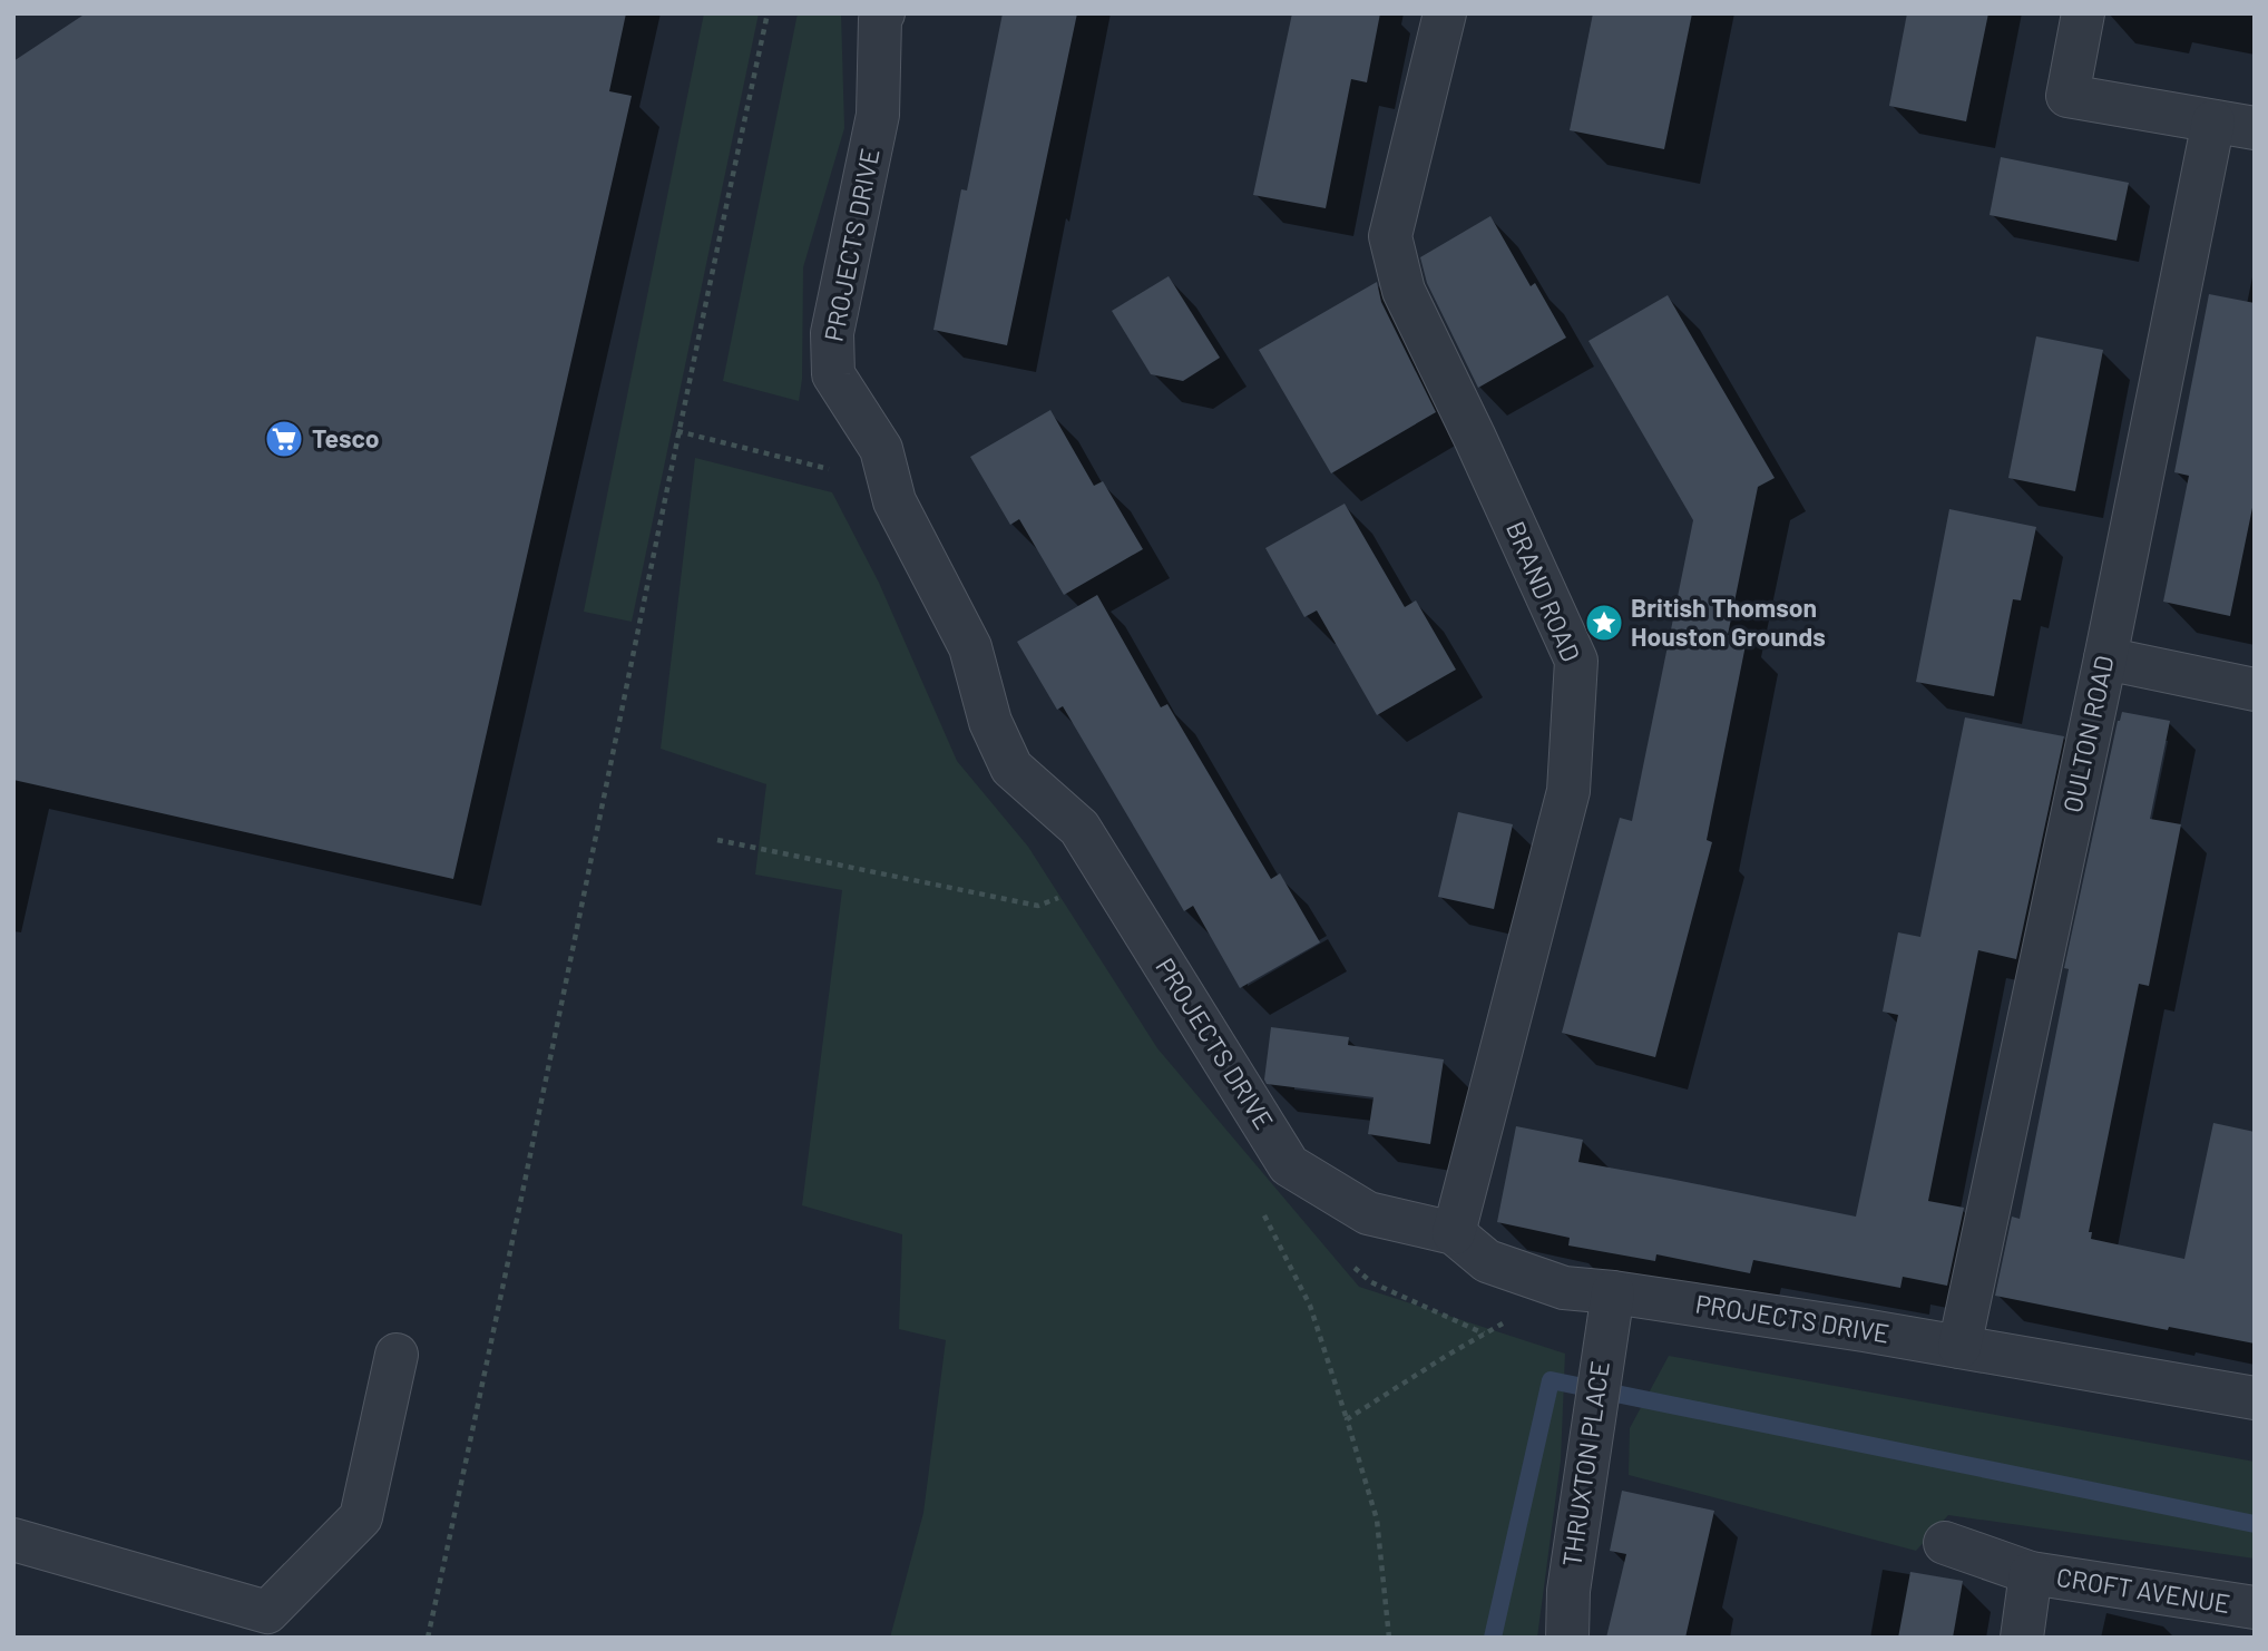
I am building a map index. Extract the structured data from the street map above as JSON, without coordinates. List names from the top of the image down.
{
  "streets": {
    "street": [
      "PROJECTS DRIVE",
      "BRAND ROAD",
      "OULTON ROAD",
      "THRUXTON PLACE",
      "CROFT AVENUE"
    ]
  },
  "crossings": [
    ["PROJECTS DRIVE", "BRAND ROAD"],
    ["PROJECTS DRIVE", "OULTON ROAD"],
    ["PROJECTS DRIVE", "THRUXTON PLACE"]
  ],
  "places": {
    "supermarket": ["Tesco"],
    "place": ["British Thomson Houston Grounds"]
  }
}
